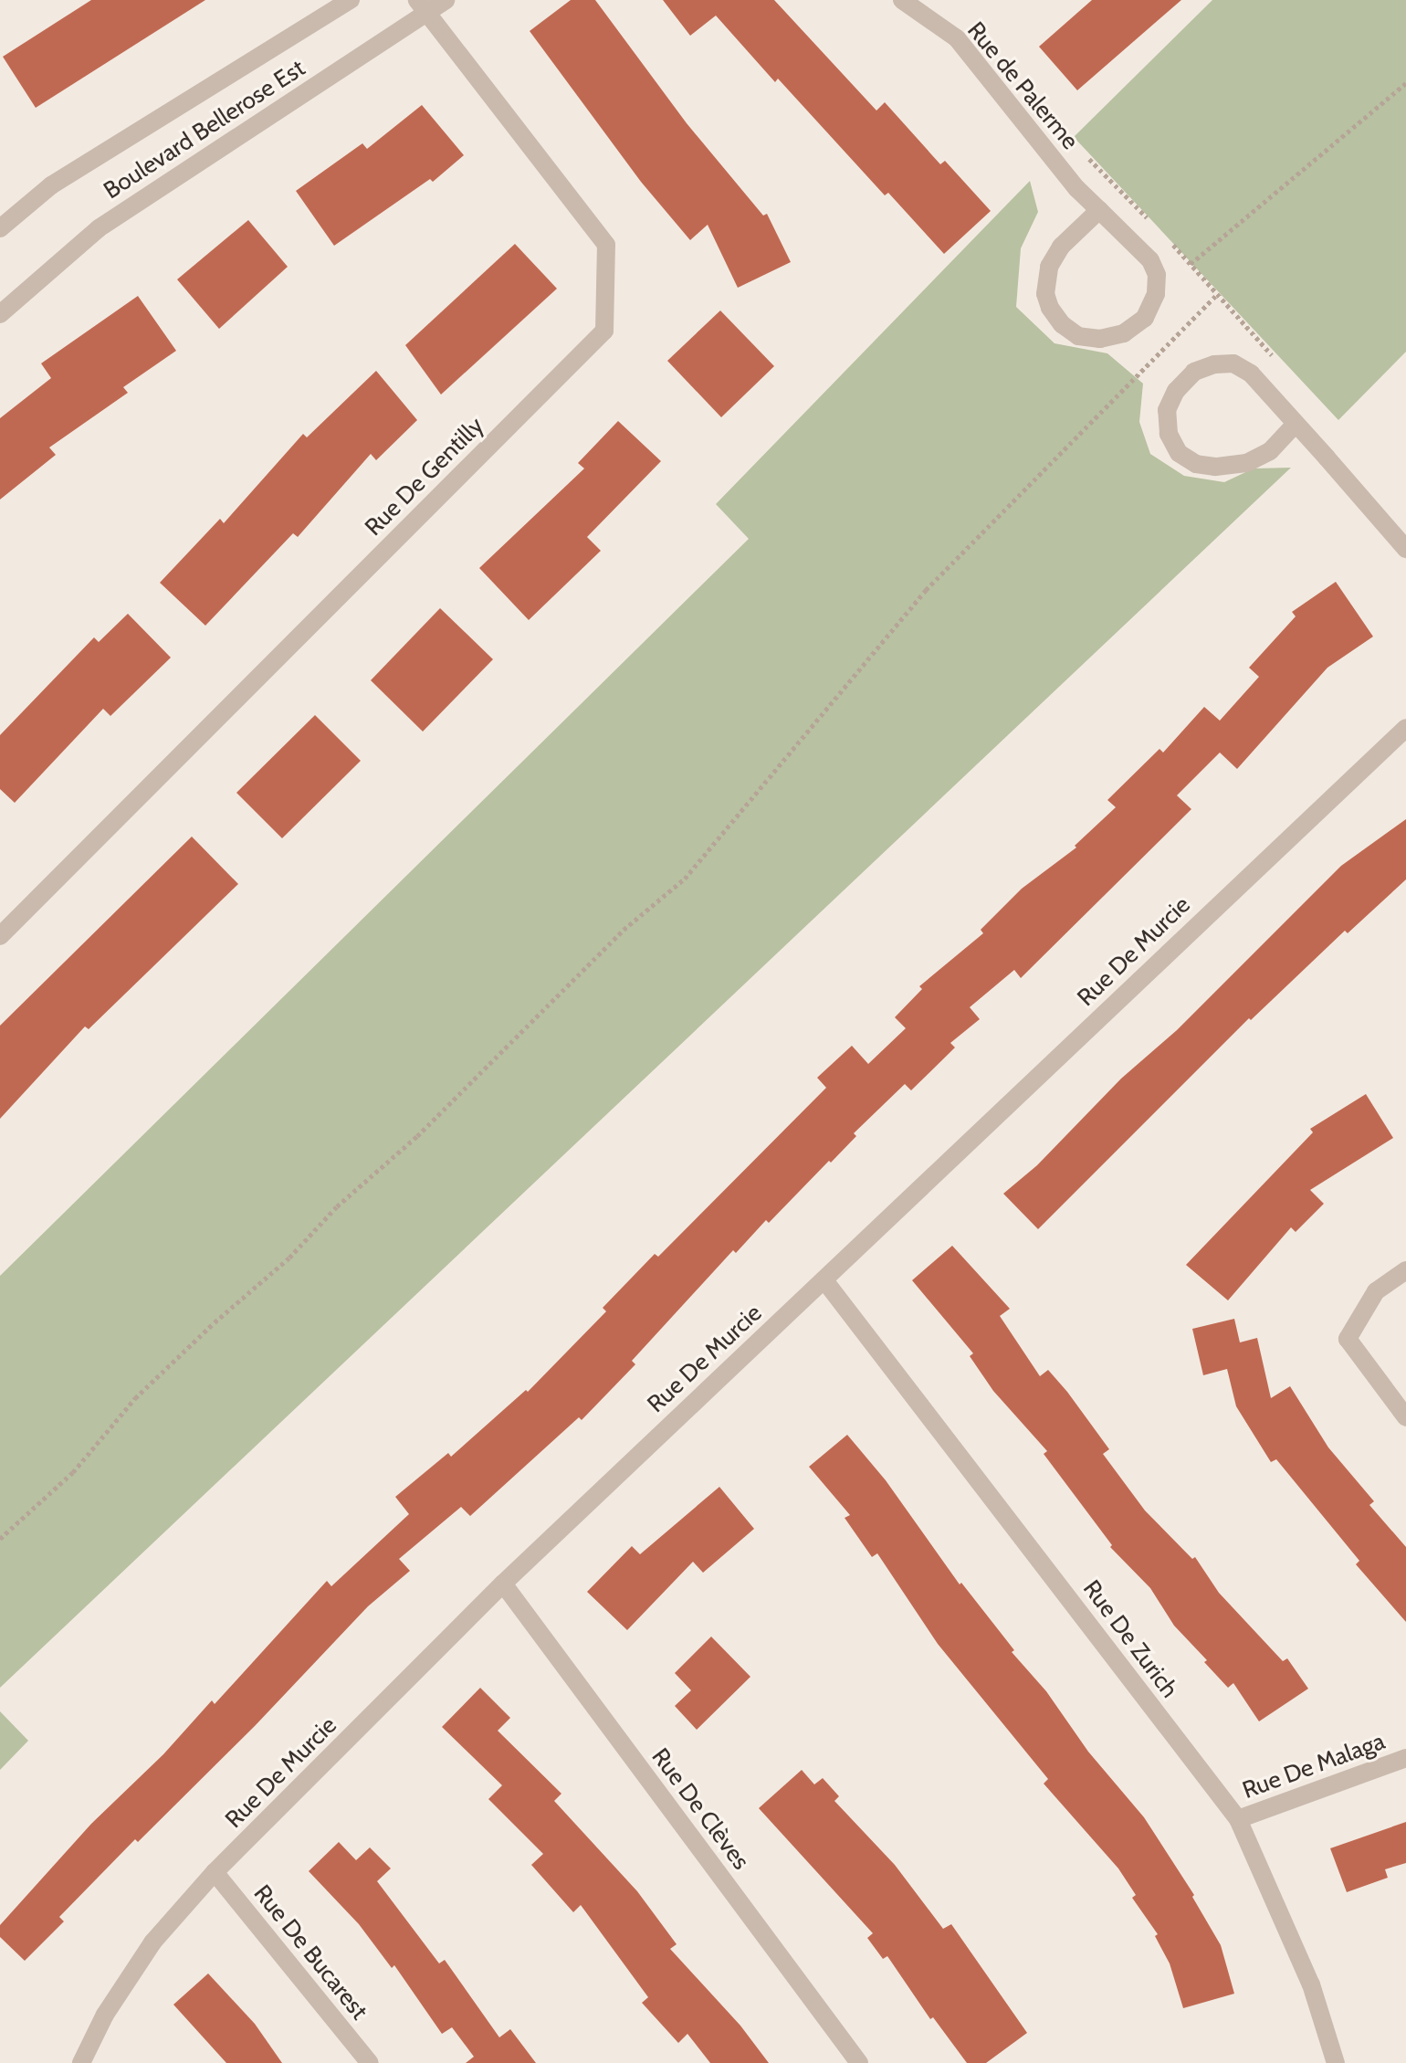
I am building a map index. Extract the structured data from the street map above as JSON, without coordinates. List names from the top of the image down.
{
  "streets": {
    "street": [
      "Rue de Palerme",
      "Boulevard Bellerose Est",
      "Rue De Gentilly",
      "Rue De Murcie",
      "Rue De Zurich",
      "Rue De Malaga",
      "Rue De Clèves",
      "Rue De Bucarest"
    ]
  },
  "crossings": [
    ["Boulevard Bellerose Est", "Rue De Gentilly"],
    ["Rue De Murcie", "Rue De Zurich"],
    ["Rue De Murcie", "Rue De Clèves"],
    ["Rue De Murcie", "Rue De Bucarest"],
    ["Rue De Zurich", "Rue De Malaga"]
  ]
}
